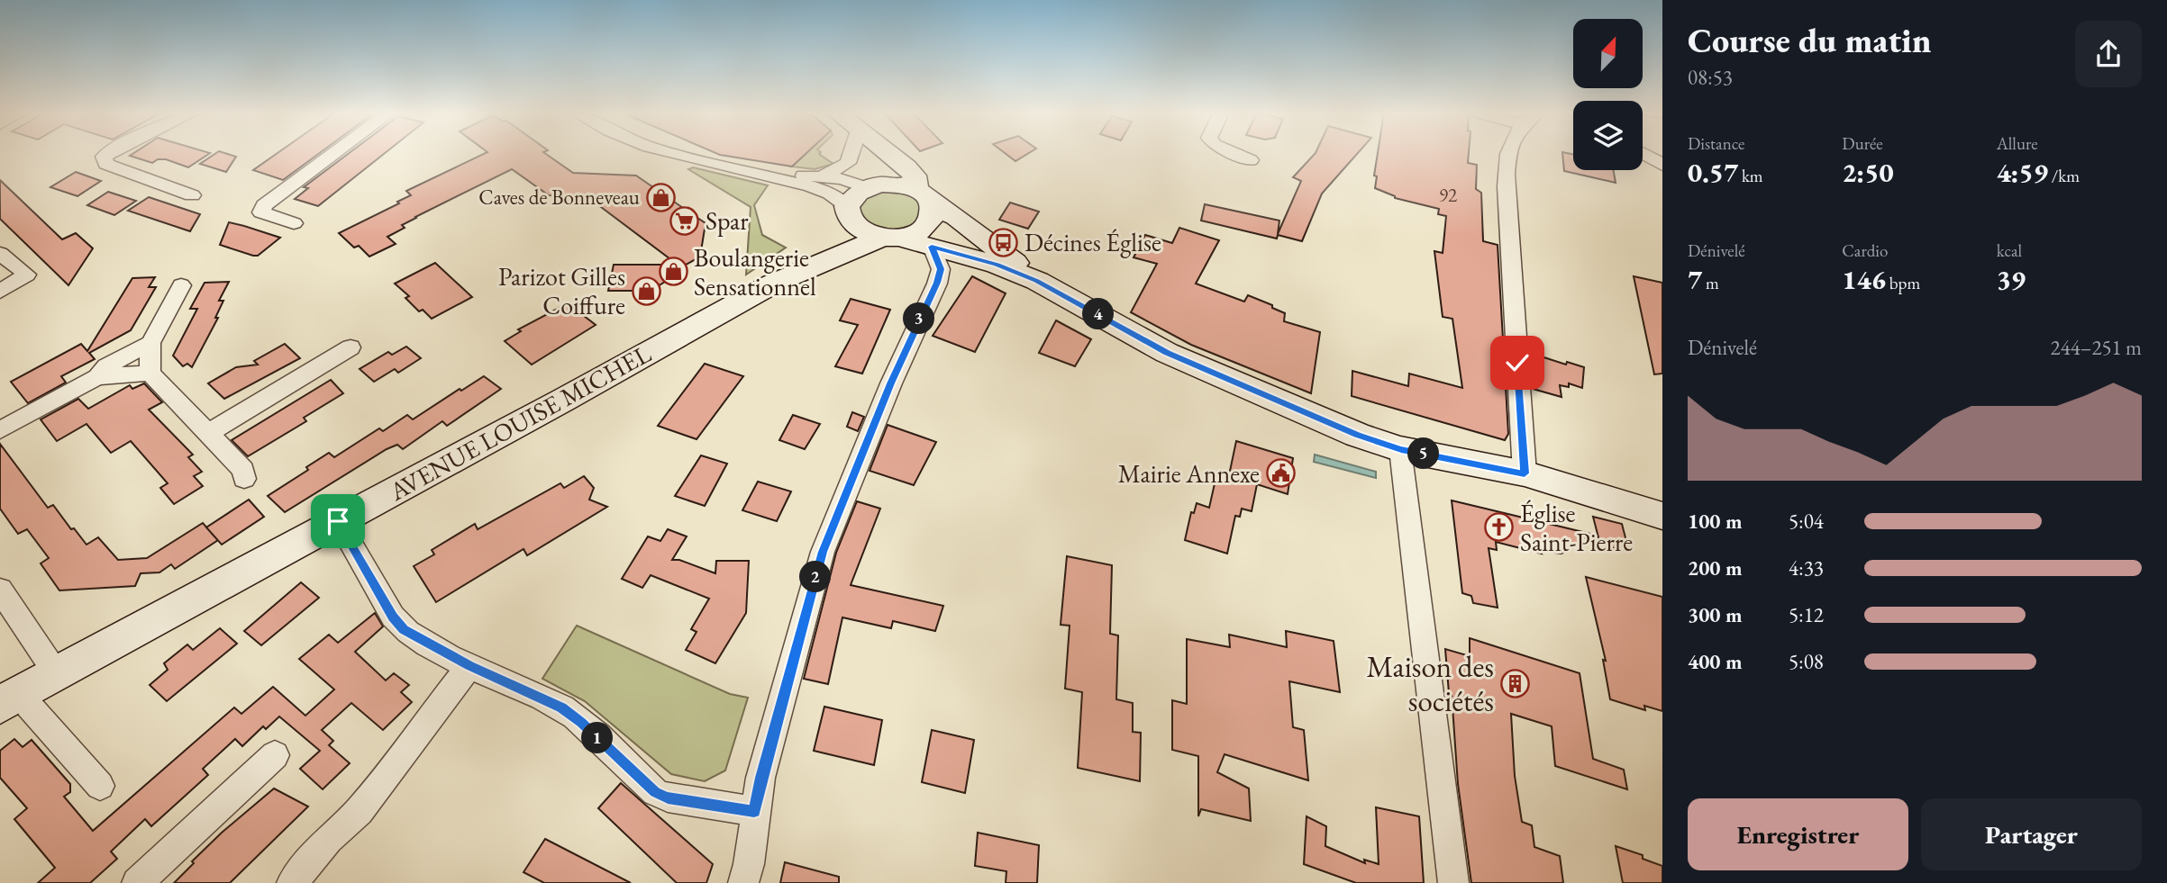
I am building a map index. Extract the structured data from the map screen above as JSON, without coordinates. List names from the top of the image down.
{
  "streets": {
    "street": ["AVENUE LOUISE MICHEL"]
  },
  "places": {
    "shop": ["Caves de Bonneveau", "Boulangerie Sensationnel", "Parizot Gilles Coiffure"],
    "supermarket": ["Spar"],
    "bus stop": ["Décines Église"],
    "public building": ["Mairie Annexe"],
    "church": ["Église Saint-Pierre"],
    "building": ["Maison des sociétés"]
  },
  "house_numbers": ["92"],
  "north": "top right",
  "page": {
    "heading": ["Course du matin", "08:53"],
    "stats": [
      ["Distance", "0.57 km"],
      ["Durée", "2:50"],
      ["Allure", "4:59 /km"],
      ["Dénivelé", "7 m"],
      ["Cardio", "146 bpm"],
      ["kcal", "39"]
    ],
    "pins": [
      "4",
      "3",
      "5",
      "2",
      "1"
    ],
    "chart": ["Dénivelé", "244–251 m"],
    "list": [
      {
        "name": "100 m",
        "note": "5:04"
      },
      {
        "name": "200 m",
        "note": "4:33"
      },
      {
        "name": "300 m",
        "note": "5:12"
      },
      {
        "name": "400 m",
        "note": "5:08"
      }
    ],
    "buttons": ["Enregistrer", "Partager"]
  }
}
